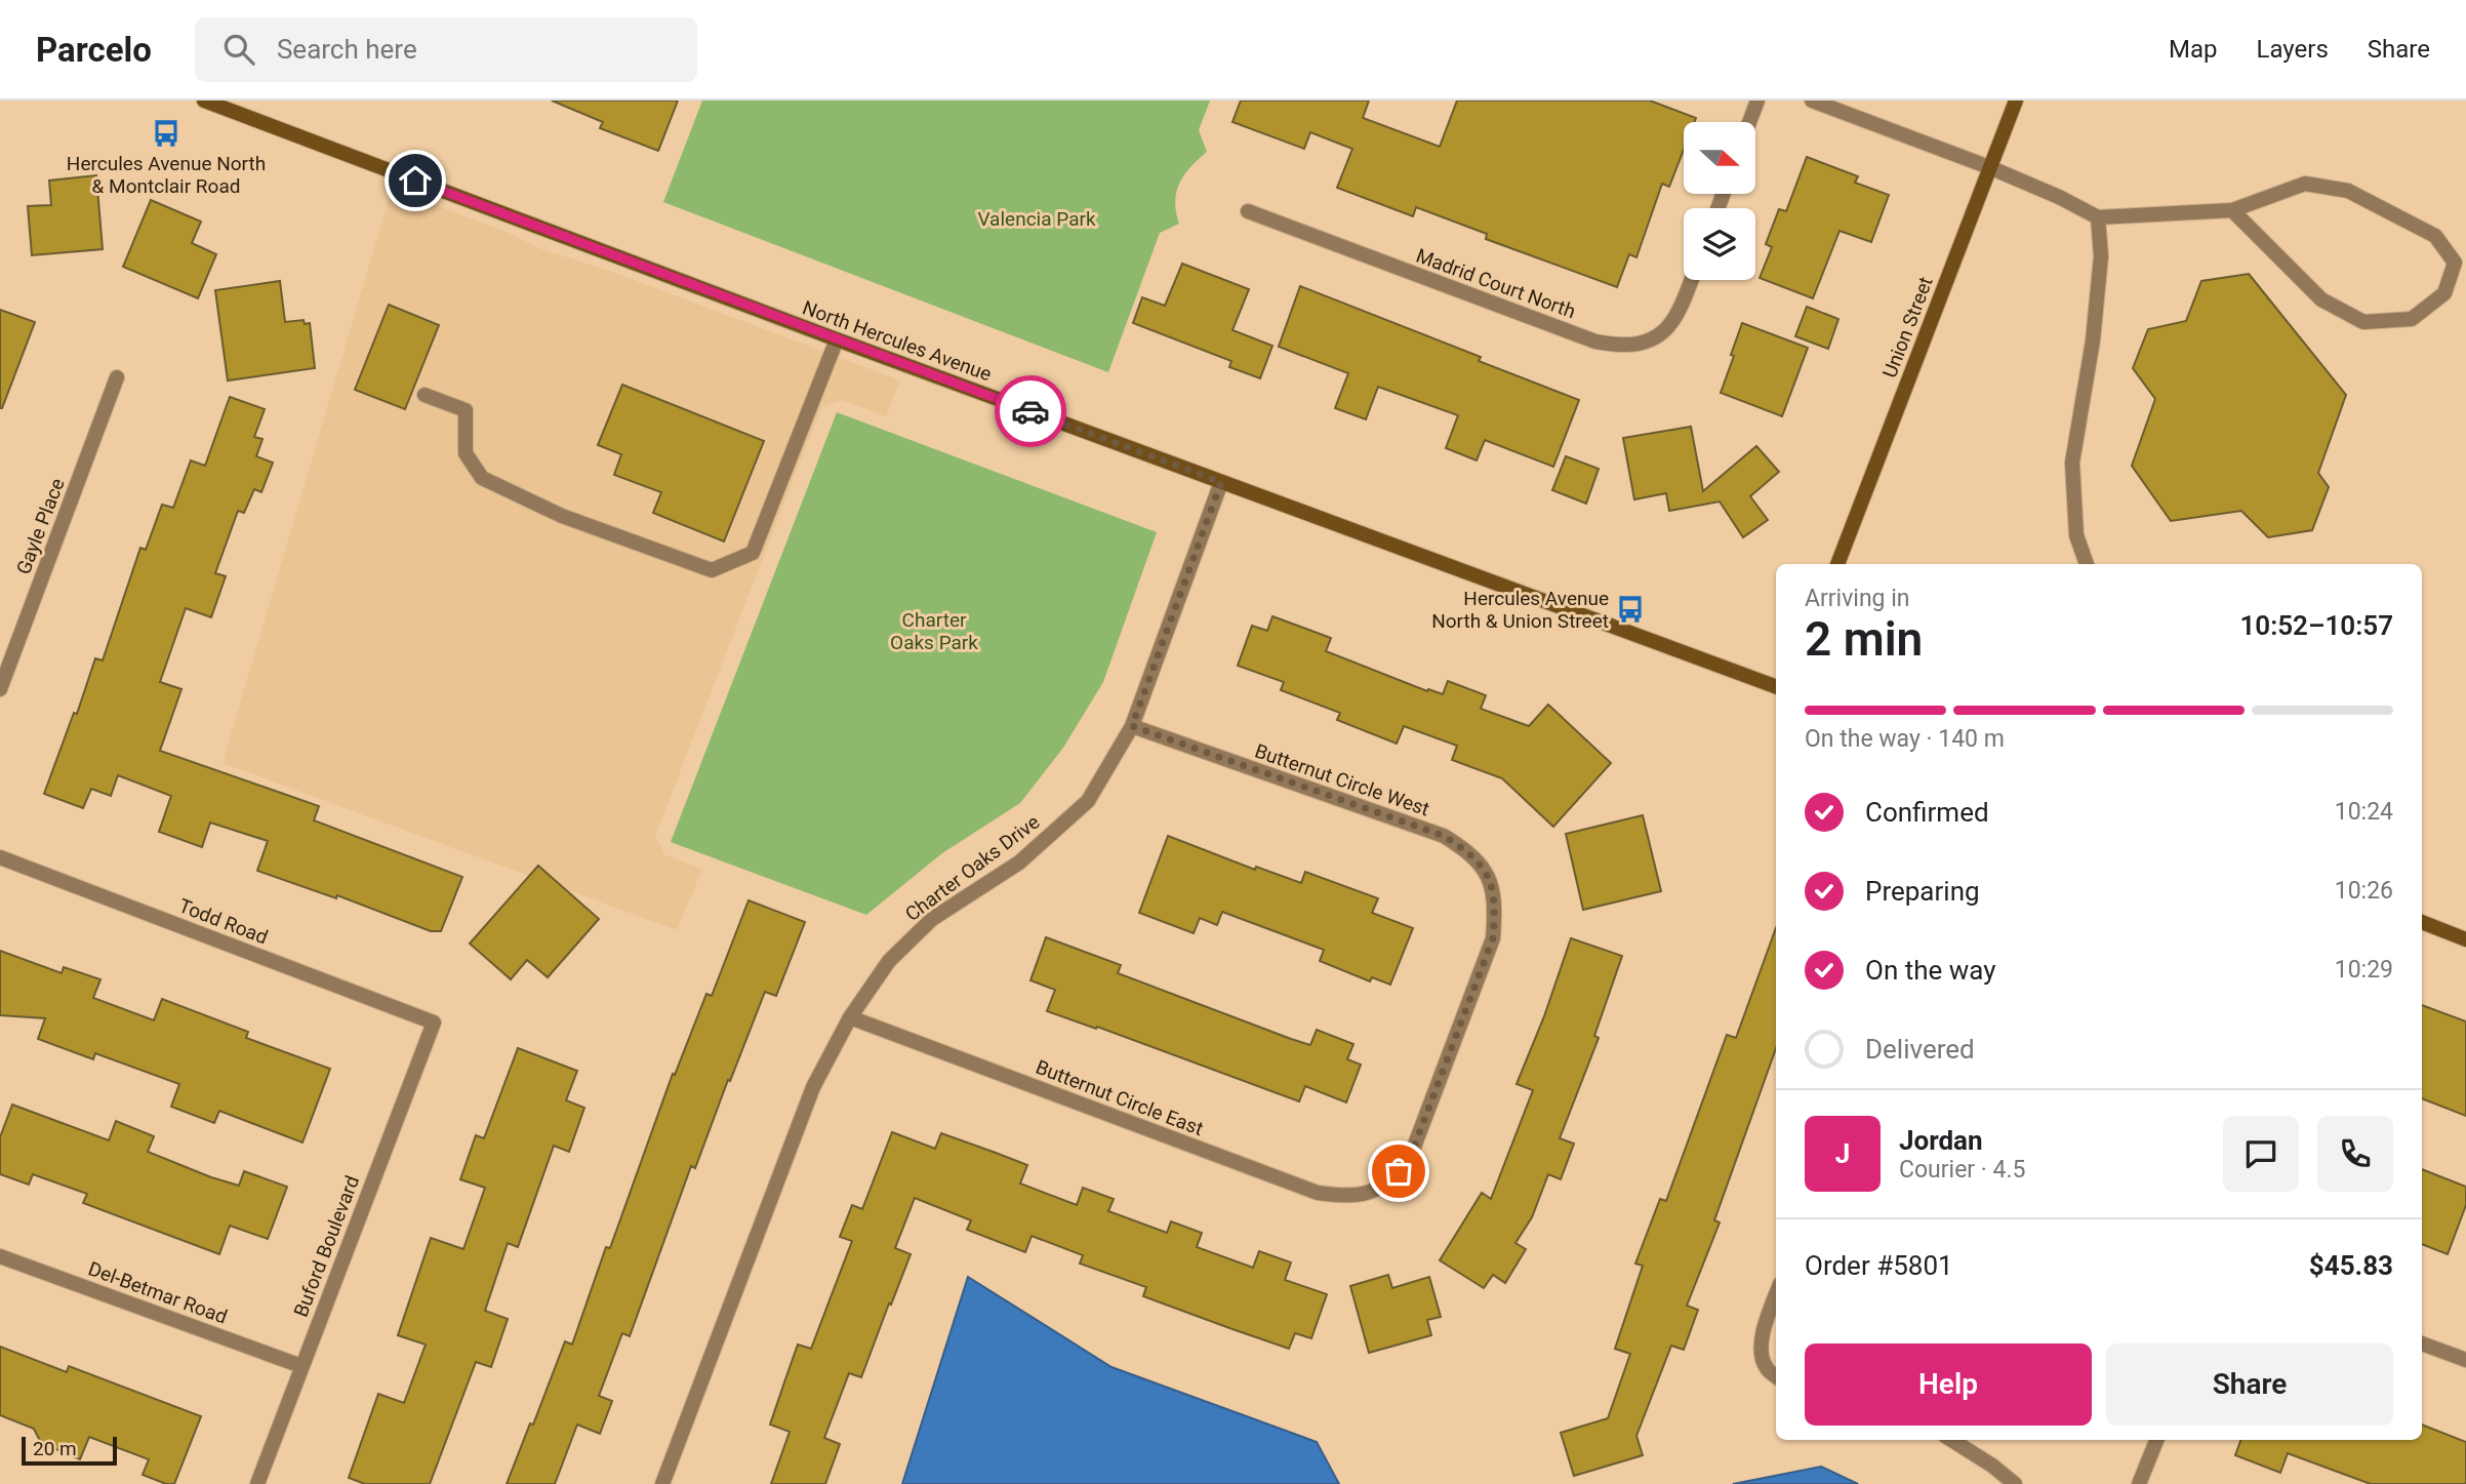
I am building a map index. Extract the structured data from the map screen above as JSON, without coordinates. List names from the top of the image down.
{
  "streets": {
    "street": [
      "Madrid Court North",
      "Union Street",
      "North Hercules Avenue",
      "Gayle Place",
      "Butternut Circle West",
      "Charter Oaks Drive",
      "Todd Road",
      "Butternut Circle East",
      "Buford Boulevard",
      "Del-Betmar Road"
    ]
  },
  "crossings": [
    ["North Hercules Avenue", "Charter Oaks Drive"],
    ["Butternut Circle West", "Charter Oaks Drive"],
    ["Butternut Circle West", "Butternut Circle East"],
    ["Charter Oaks Drive", "Butternut Circle East"],
    ["Todd Road", "Buford Boulevard"],
    ["Buford Boulevard", "Del-Betmar Road"]
  ],
  "parks": ["Valencia Park", "Charter Oaks Park"],
  "places": {
    "bus stop": ["Hercules Avenue North & Montclair Road", "Hercules Avenue North & Union Street"]
  },
  "scale_bar": "20 m",
  "north": "right",
  "page": {
    "header": "Parcelo",
    "search": "Search here",
    "nav": ["Map", "Layers", "Share"],
    "heading": ["2 min", "Arriving in", "10:52–10:57"],
    "panel": [
      "Jordan",
      "Courier · 4.5",
      "Order #5801",
      "$45.83"
    ],
    "bar": "On the way · 140 m",
    "list": [
      ["Confirmed", "10:24"],
      ["Preparing", "10:26"],
      ["On the way", "10:29"],
      "Delivered"
    ],
    "round": "J",
    "buttons": ["Help", "Share"],
    "scale": "20 m"
  }
}
